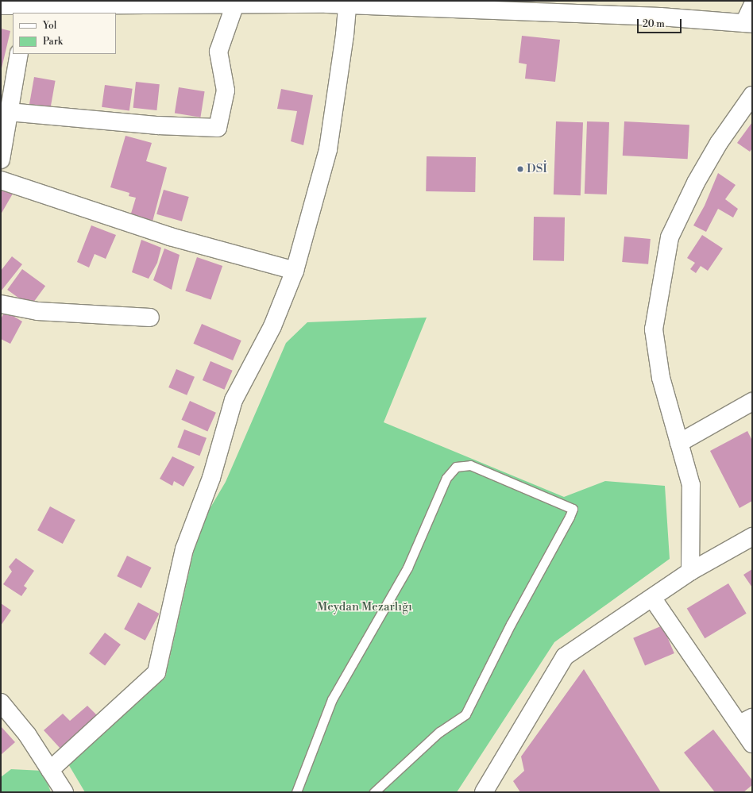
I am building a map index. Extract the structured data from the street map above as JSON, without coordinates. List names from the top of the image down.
{
  "parks": ["Meydan Mezarlığı"],
  "places": ["DSİ"],
  "legend": ["Yol", "Park"],
  "scale_bar": "20 m"
}
